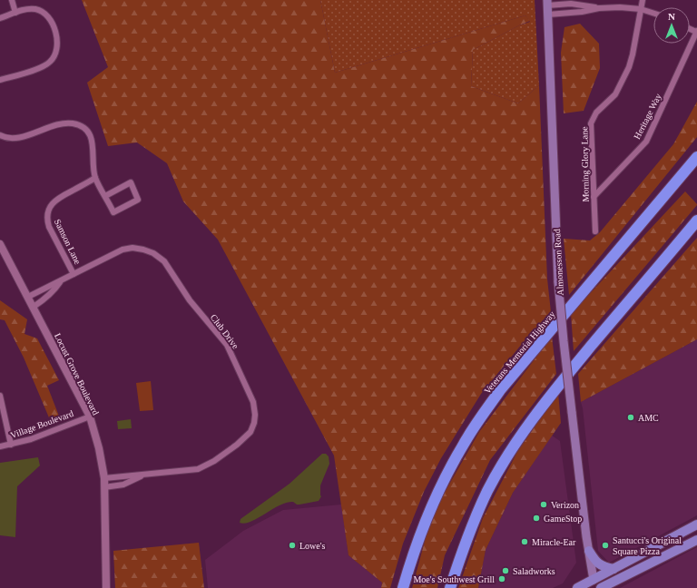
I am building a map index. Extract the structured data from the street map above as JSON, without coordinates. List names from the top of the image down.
{
  "streets": {
    "highway": ["Veterans Memorial Highway"],
    "main road": ["Almonesson Road"],
    "street": [
      "Heritage Way",
      "Morning Glory Lane",
      "Samson Lane",
      "Club Drive",
      "Locust Grove Boulevard",
      "Village Boulevard"
    ]
  },
  "crossings": [
    ["Heritage Way", "Morning Glory Lane"],
    ["Samson Lane", "Club Drive"],
    ["Club Drive", "Locust Grove Boulevard"],
    ["Locust Grove Boulevard", "Village Boulevard"]
  ],
  "places": [
    "AMC",
    "Verizon",
    "GameStop",
    "Miracle-Ear",
    "Lowe's",
    "Santucci's Original Square Pizza",
    "Saladworks",
    "Moe's Southwest Grill"
  ],
  "north": "top"
}
